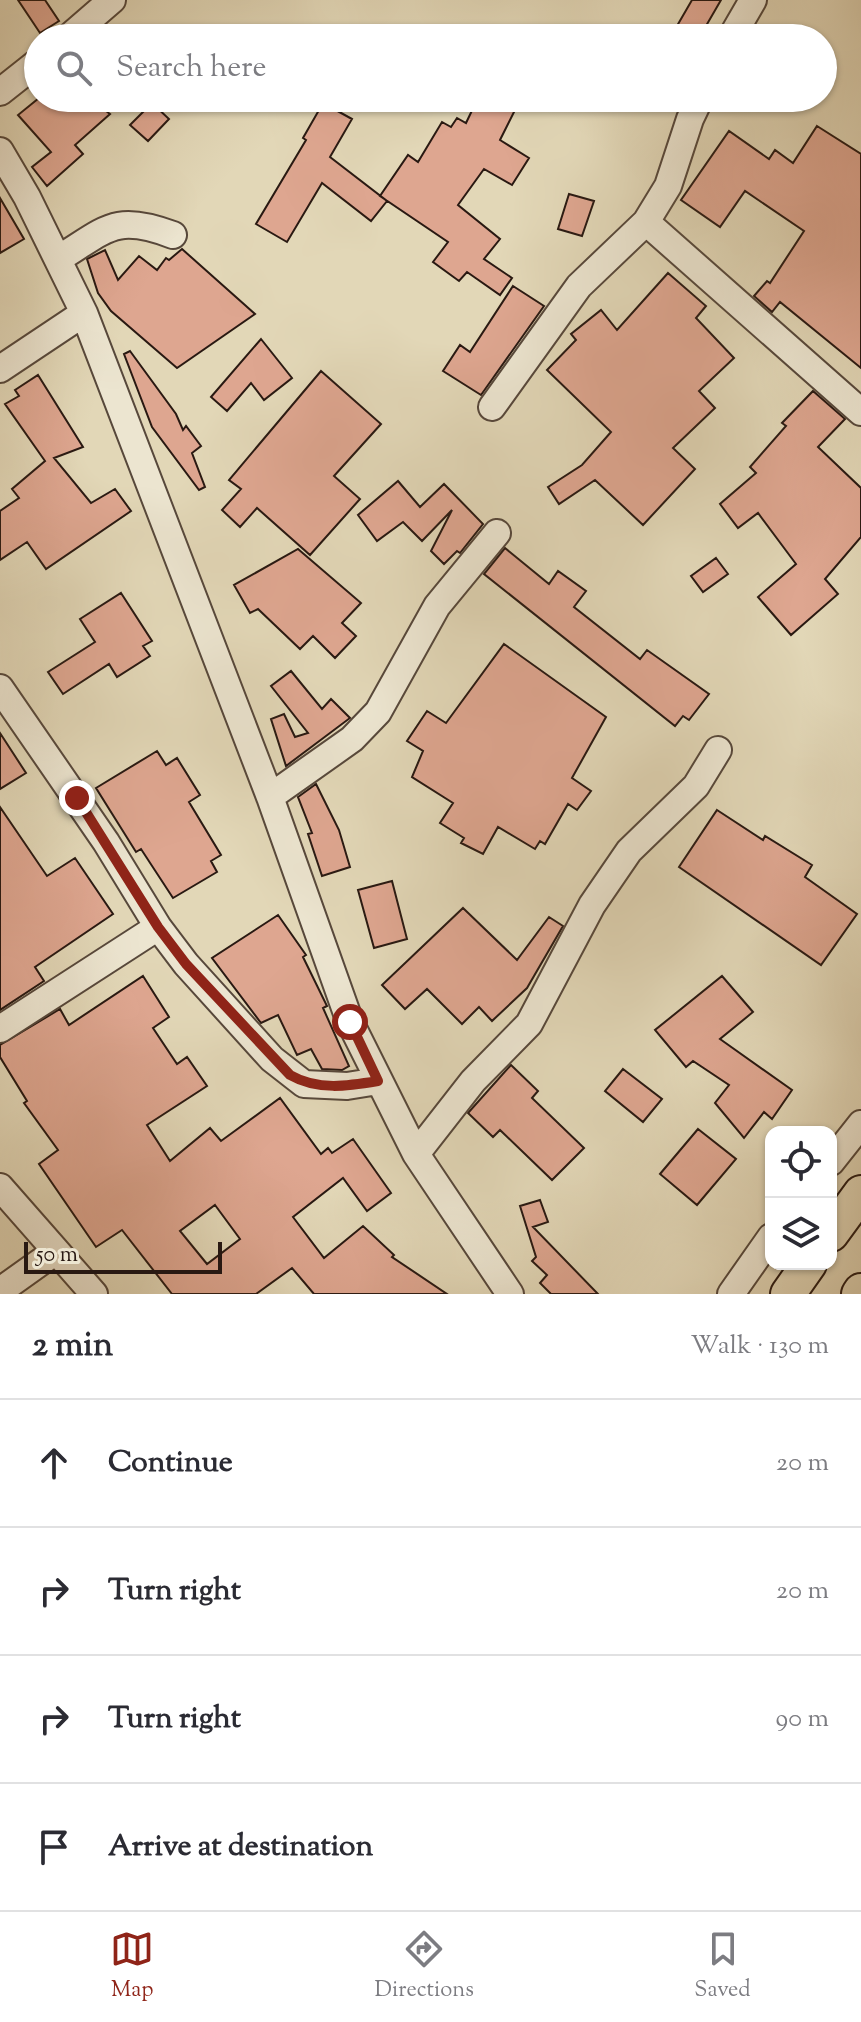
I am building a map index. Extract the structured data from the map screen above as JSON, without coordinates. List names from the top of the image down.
{
  "scale_bar": "50 m",
  "page": {
    "search": "Search here",
    "scale": "50 m",
    "heading": ["2 min", "Walk · 130 m"],
    "list": [
      ["Continue", "20 m"],
      ["Turn right", "20 m"],
      ["Turn right", "90 m"],
      "Arrive at destination"
    ],
    "nav": ["Map", "Directions", "Saved"]
  }
}
